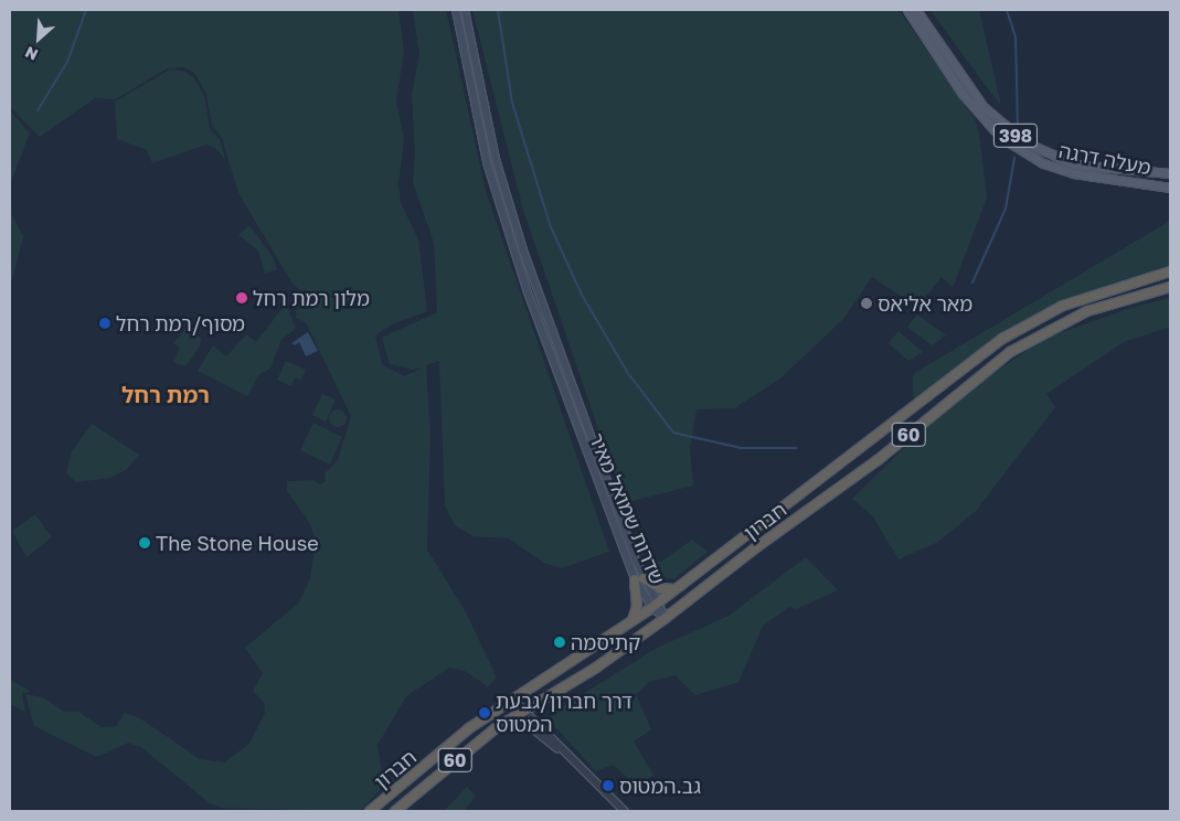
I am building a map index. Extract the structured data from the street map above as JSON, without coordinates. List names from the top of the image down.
{
  "streets": {
    "highway": ["60", "חברון"],
    "main road": ["398", "מעלה דרגה", "שדרות שמואל מאיר"]
  },
  "crossings": [
    ["60", "שדרות שמואל מאיר"],
    ["60", "חברון"],
    ["שדרות שמואל מאיר", "חברון"]
  ],
  "districts": ["רמת רחל"],
  "places": [
    "מלון רמת רחל",
    "מאר אליאס",
    "מסוף/רמת רחל",
    "The Stone House",
    "קתיסמה",
    "דרך חברון/גבעת המטוס",
    "גב.המטוס"
  ],
  "north": "bottom left"
}
